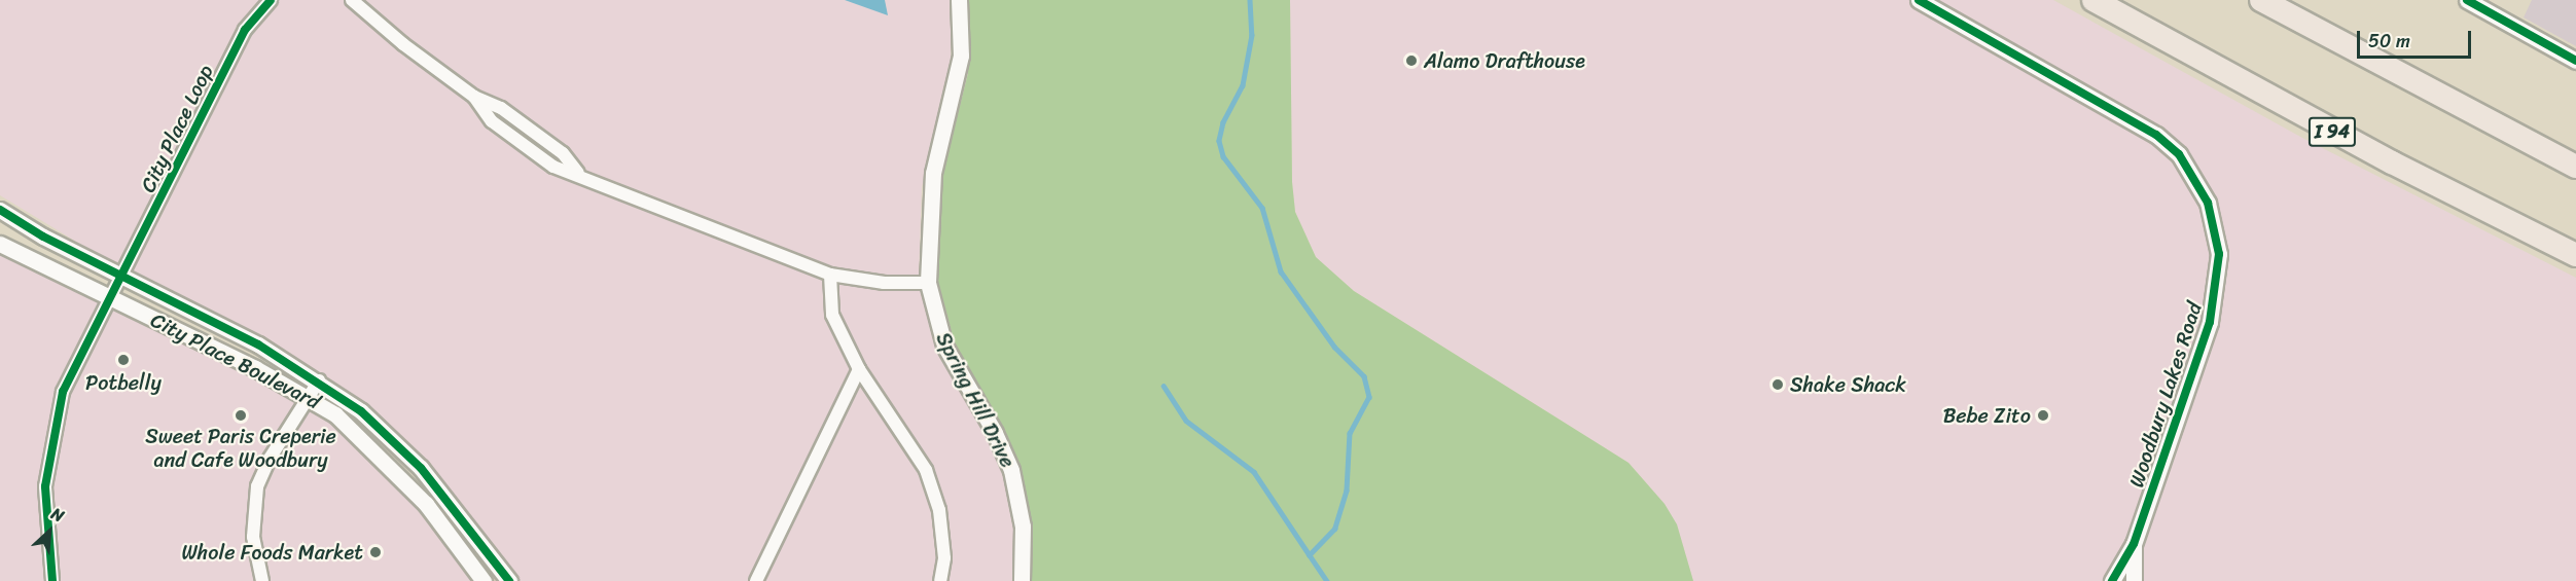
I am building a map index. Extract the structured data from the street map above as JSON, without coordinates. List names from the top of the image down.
{
  "streets": {
    "highway": ["I 94"],
    "street": [
      "City Place Loop",
      "City Place Boulevard",
      "Woodbury Lakes Road",
      "Spring Hill Drive"
    ]
  },
  "crossings": [
    ["City Place Loop", "City Place Boulevard"]
  ],
  "places": [
    "Alamo Drafthouse",
    "Potbelly",
    "Shake Shack",
    "Sweet Paris Creperie and Cafe Woodbury",
    "Bebe Zito",
    "Whole Foods Market"
  ],
  "scale_bar": "50 m",
  "north": "top right"
}
